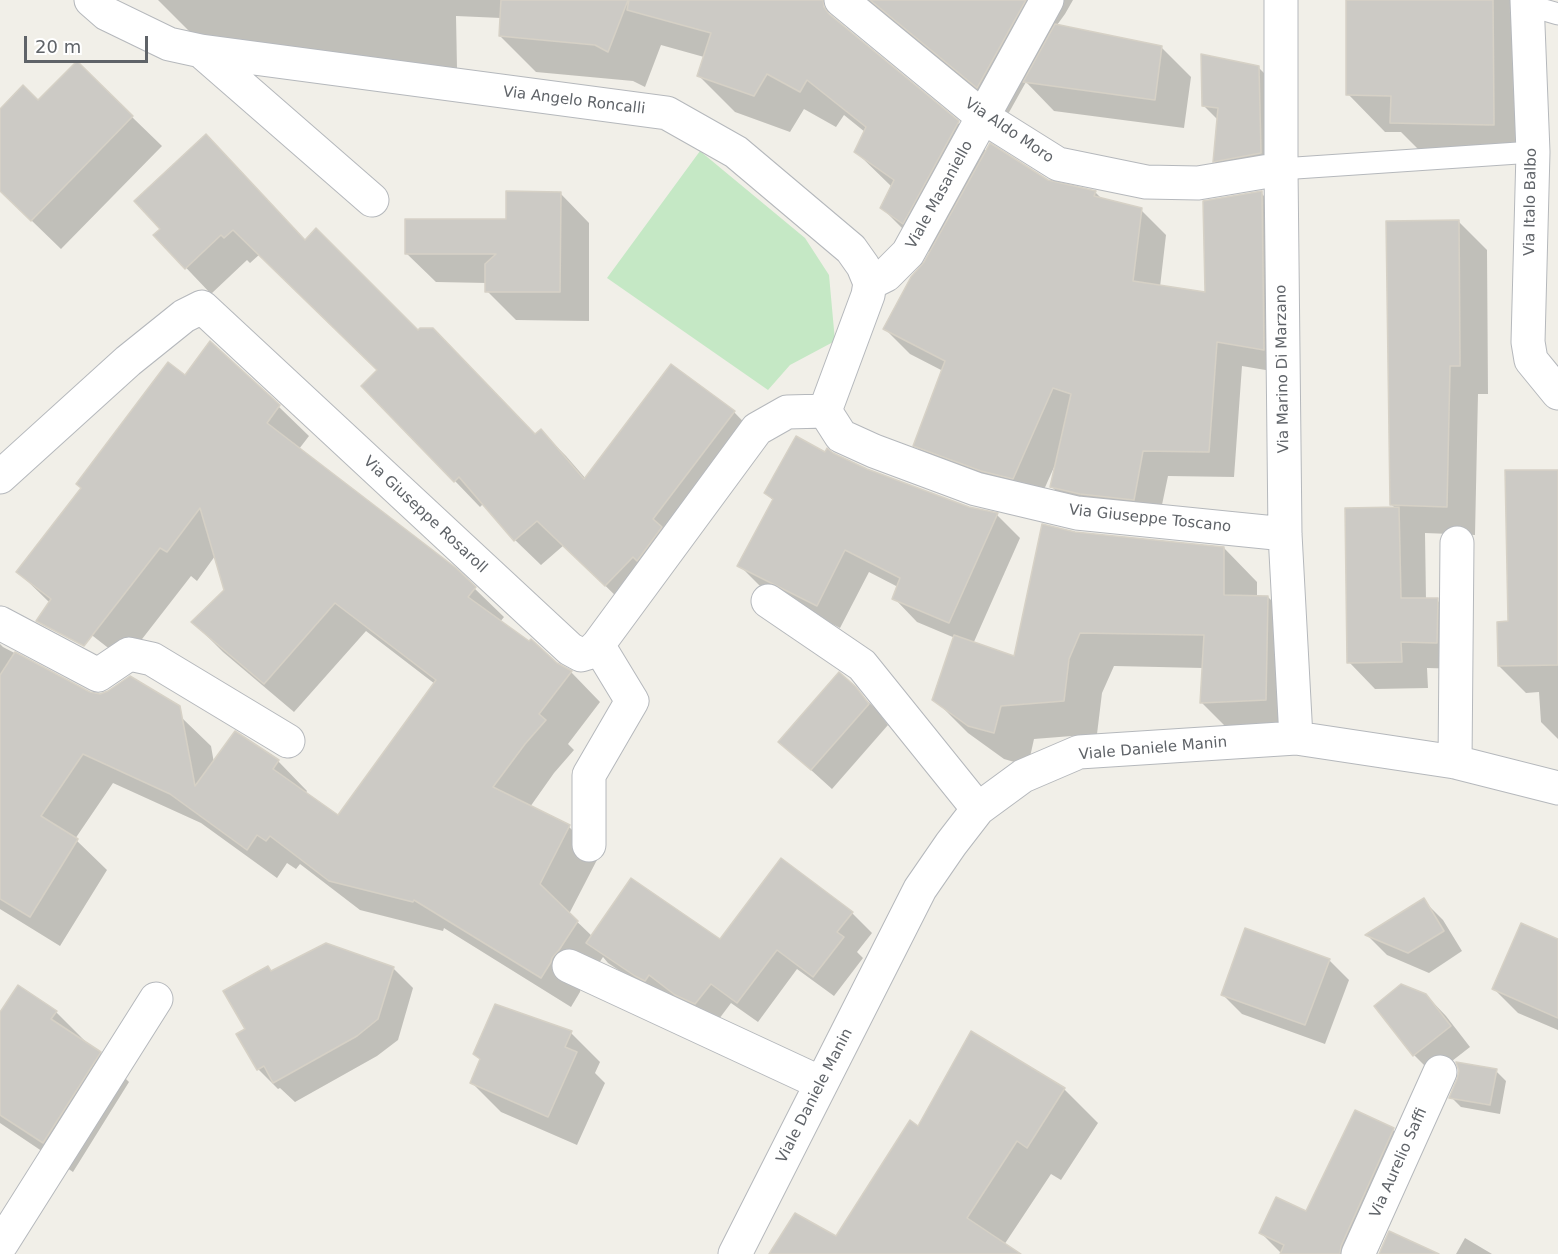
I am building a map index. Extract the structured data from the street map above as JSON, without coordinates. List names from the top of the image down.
{
  "streets": {
    "street": [
      "Via Angelo Roncalli",
      "Via Aldo Moro",
      "Viale Masaniello",
      "Via Italo Balbo",
      "Via Marino Di Marzano",
      "Via Giuseppe Rosaroll",
      "Via Giuseppe Toscano",
      "Viale Daniele Manin",
      "Via Aurelio Saffi"
    ]
  },
  "crossings": [
    ["Via Angelo Roncalli", "Viale Masaniello"],
    ["Via Aldo Moro", "Viale Masaniello"],
    ["Via Aldo Moro", "Via Marino Di Marzano"],
    ["Via Marino Di Marzano", "Via Giuseppe Toscano"],
    ["Via Marino Di Marzano", "Viale Daniele Manin"]
  ],
  "scale_bar": "20 m"
}
